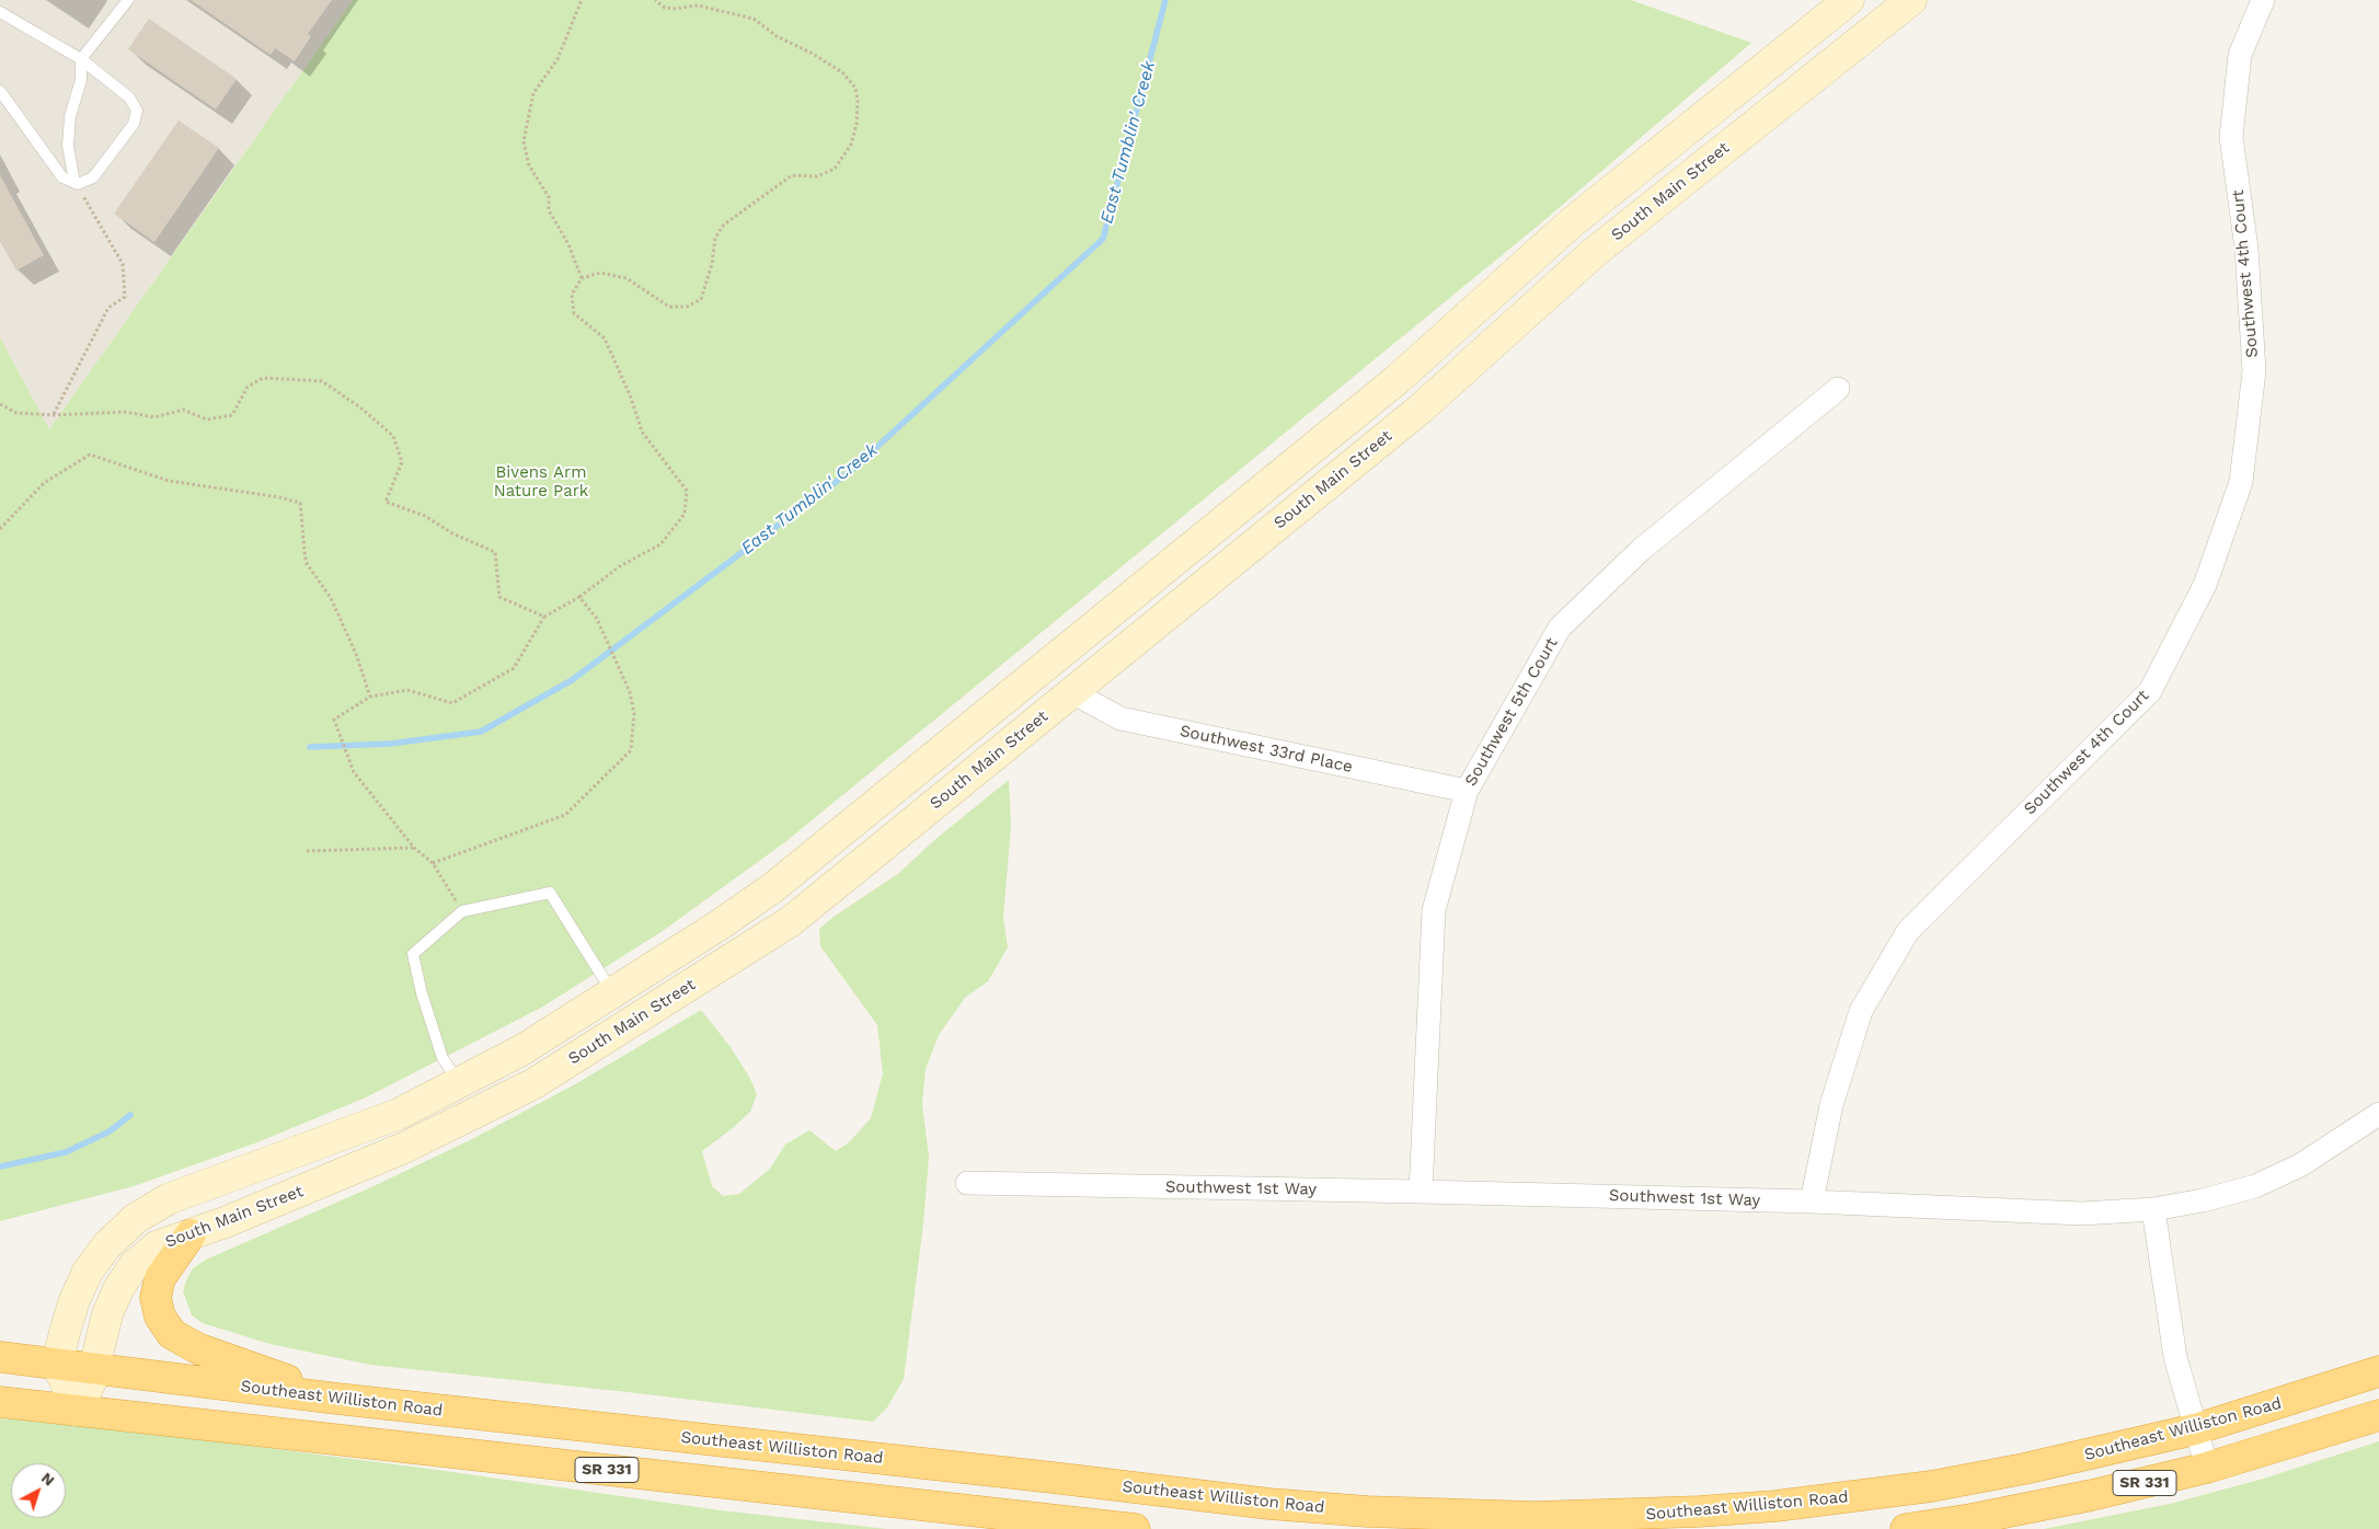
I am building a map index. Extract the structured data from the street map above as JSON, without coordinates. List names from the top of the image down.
{
  "streets": {
    "highway": ["Southeast Williston Road", "SR 331"],
    "main road": ["South Main Street"],
    "street": [
      "Southwest 4th Court",
      "Southwest 5th Court",
      "Southwest 33rd Place",
      "Southwest 1st Way"
    ]
  },
  "crossings": [
    ["South Main Street", "Southwest 33rd Place"],
    ["South Main Street", "Southeast Williston Road"],
    ["South Main Street", "SR 331"],
    ["Southwest 4th Court", "Southwest 1st Way"],
    ["Southwest 5th Court", "Southwest 33rd Place"],
    ["Southwest 5th Court", "Southwest 1st Way"],
    ["Southeast Williston Road", "SR 331"]
  ],
  "water": ["East Tumblin' Creek"],
  "parks": ["Bivens Arm Nature Park"],
  "north": "top right"
}
